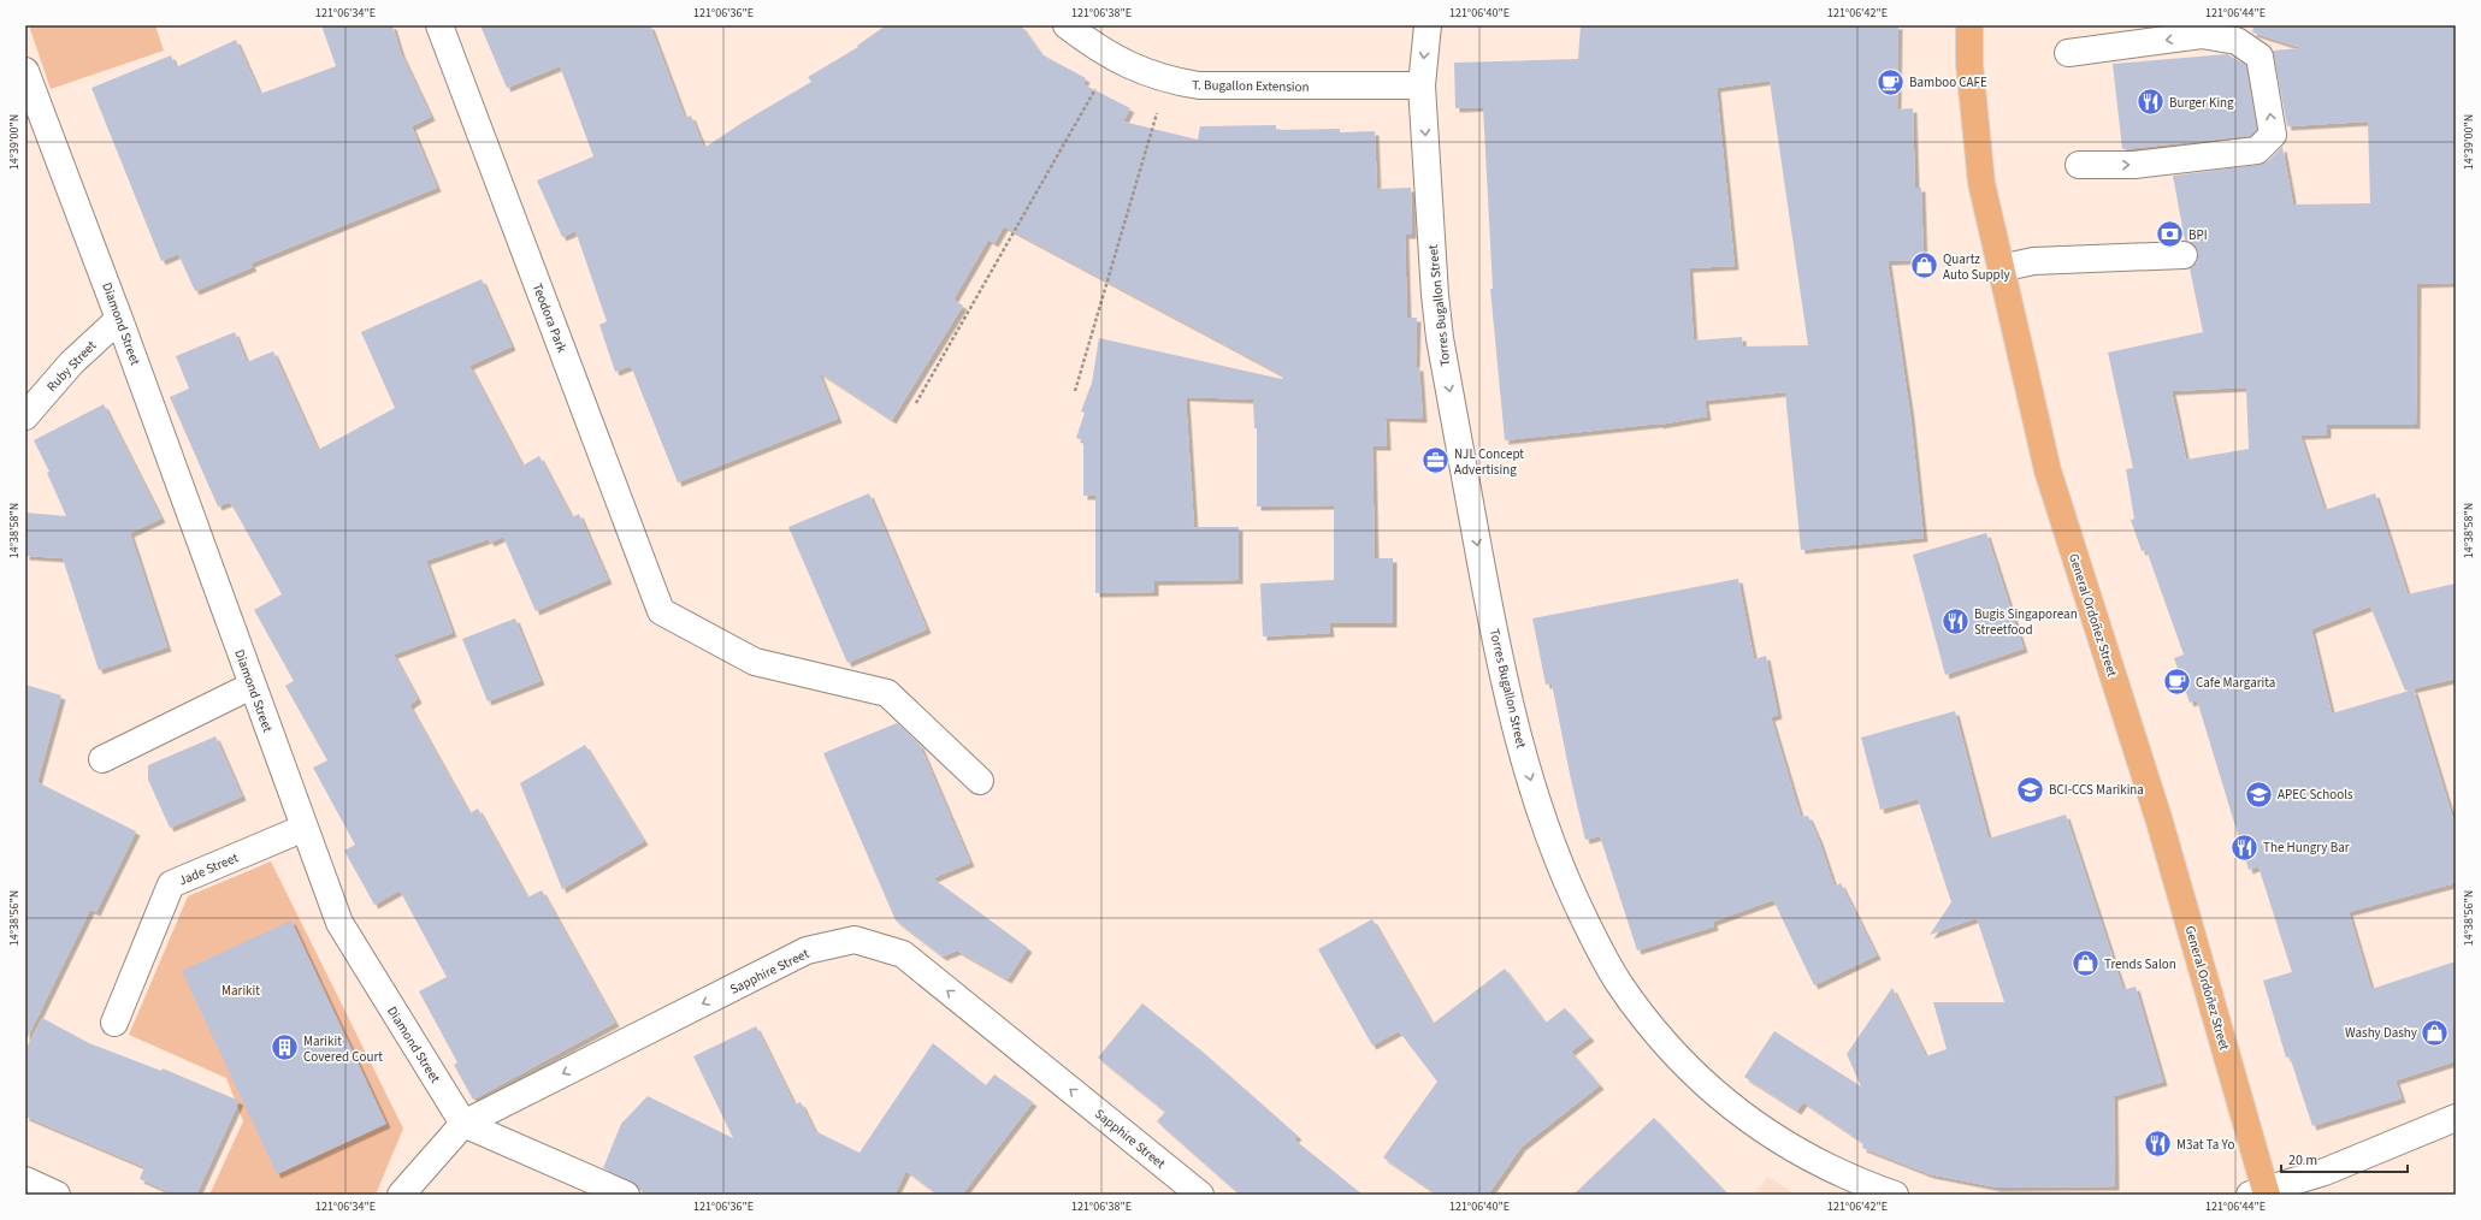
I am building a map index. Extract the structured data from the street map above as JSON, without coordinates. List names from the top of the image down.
{
  "streets": {
    "main road": ["General Ordoñez Street"],
    "street": [
      "T. Bugallon Extension",
      "Torres Bugallon Street",
      "Teodora Park",
      "Diamond Street",
      "Ruby Street",
      "Jade Street",
      "Sapphire Street"
    ]
  },
  "crossings": [
    ["T. Bugallon Extension", "Torres Bugallon Street"],
    ["Diamond Street", "Ruby Street"],
    ["Diamond Street", "Jade Street"],
    ["Diamond Street", "Sapphire Street"]
  ],
  "one_way": ["Torres Bugallon Street", "Sapphire Street"],
  "parks": ["Marikit"],
  "places": {
    "cafe": ["Bamboo CAFE", "Cafe Margarita"],
    "restaurant": [
      "Burger King",
      "Bugis Singaporean Streetfood",
      "The Hungry Bar",
      "M3at Ta Yo"
    ],
    "bank": ["BPI"],
    "shop": ["Quartz Auto Supply", "Trends Salon", "Washy Dashy"],
    "office": ["NJL Concept Advertising"],
    "school or university": ["BCI-CCS Marikina", "APEC Schools"],
    "building": ["Marikit Covered Court"]
  },
  "scale_bar": "20 m",
  "coordinates": [
    "121°06'34\"E",
    "121°06'36\"E",
    "121°06'38\"E",
    "121°06'40\"E",
    "121°06'42\"E",
    "121°06'44\"E",
    "14°39'00\"N",
    "14°38'58\"N",
    "14°38'56\"N"
  ]
}
